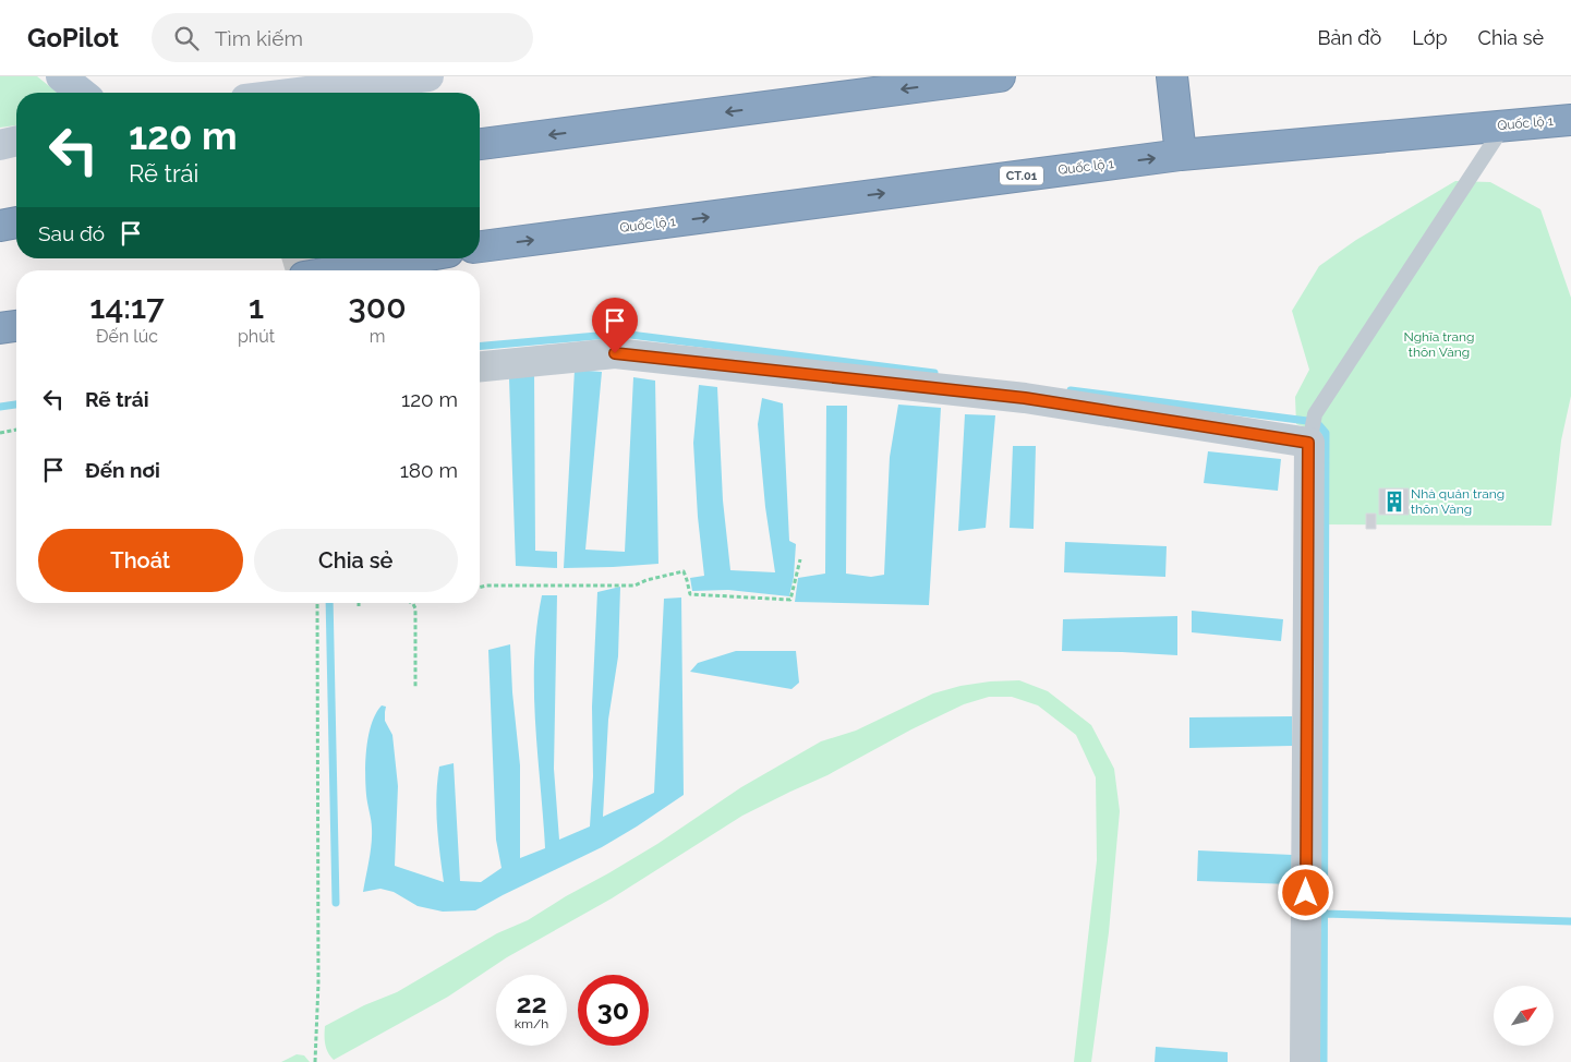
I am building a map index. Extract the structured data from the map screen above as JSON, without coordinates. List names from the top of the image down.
{
  "streets": {
    "highway": ["Quốc lộ 1", "CT.01"]
  },
  "parks": ["Nghĩa trang thôn Vàng"],
  "places": {
    "building": ["Nhà quản trang thôn Vàng"]
  },
  "north": "top right",
  "page": {
    "header": "GoPilot",
    "search": "Tìm kiếm",
    "nav": ["Bản đồ", "Lớp", "Chia sẻ"],
    "turn": ["120 m", "Rẽ trái"],
    "then": "Sau đó",
    "eta": [
      "14:17",
      "Đến lúc",
      "1",
      "phút",
      "300",
      "m"
    ],
    "list": [
      {
        "name": "Rẽ trái",
        "value": "120 m"
      },
      {
        "name": "Đến nơi",
        "value": "180 m"
      }
    ],
    "buttons": ["Thoát", "Chia sẻ"],
    "speed": "22 km/h",
    "limit": "30"
  }
}
